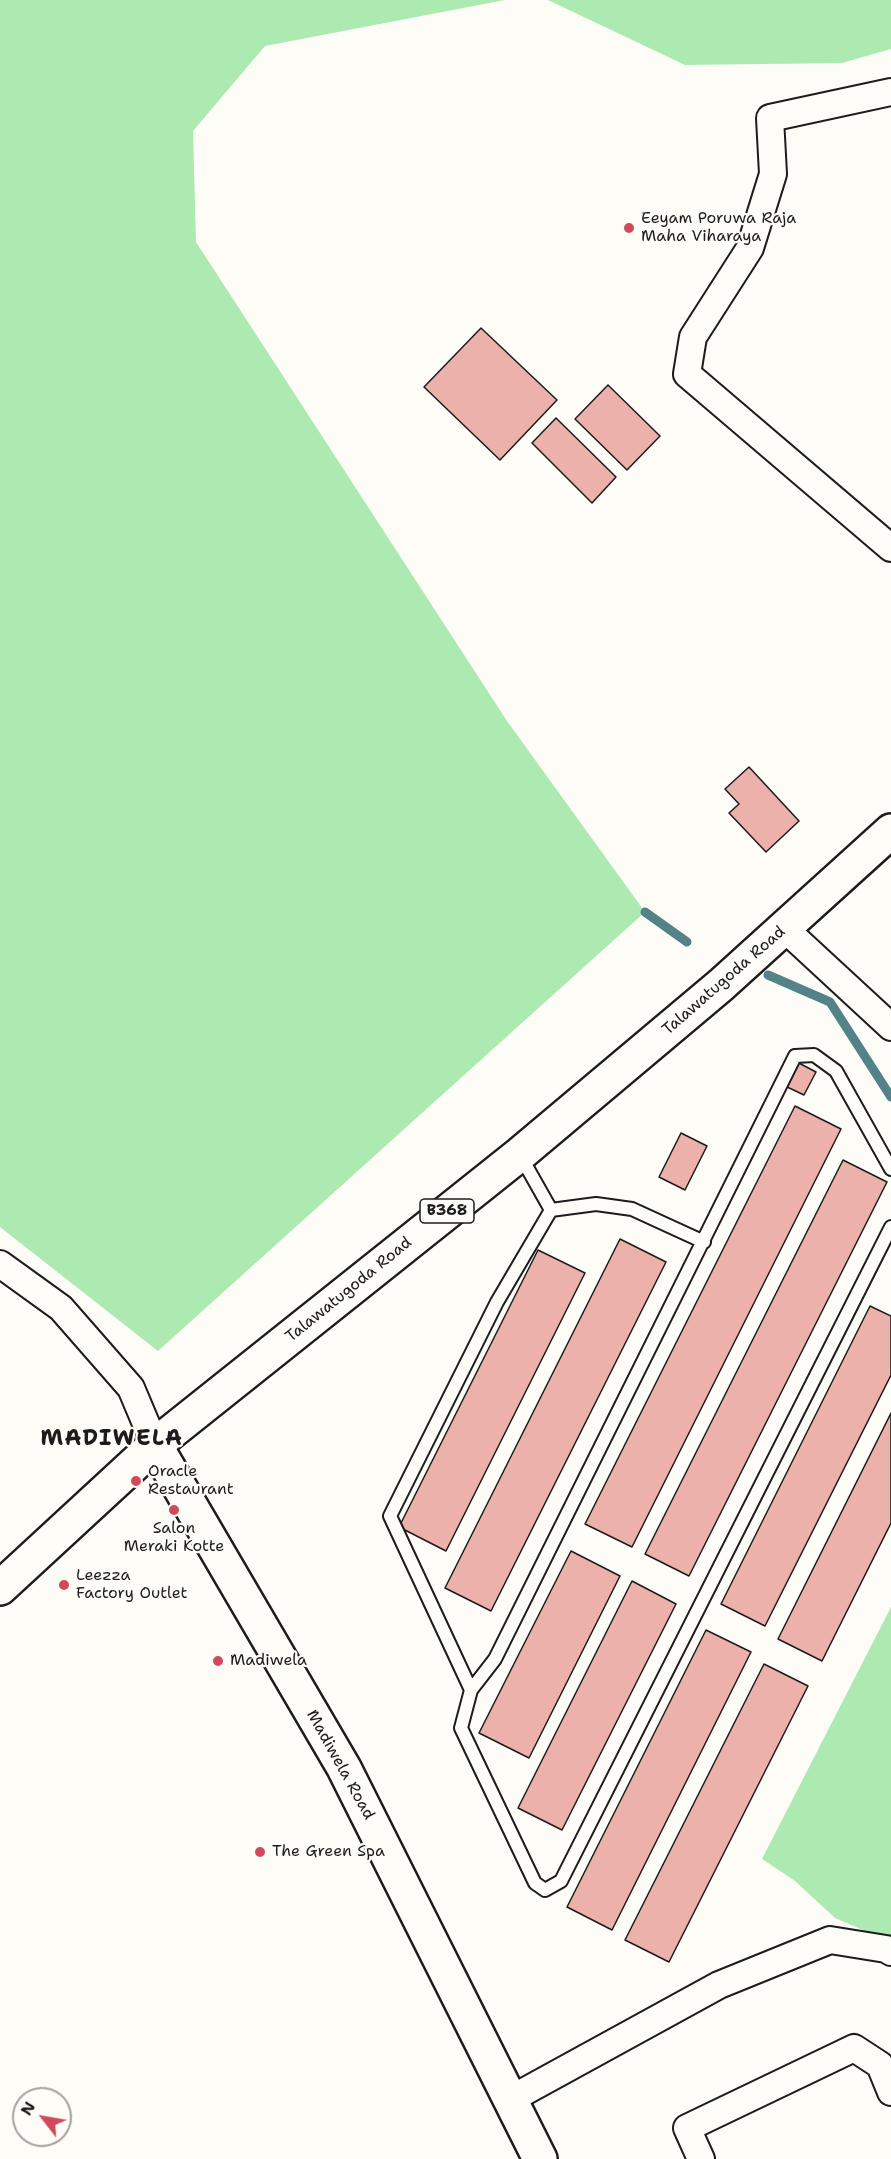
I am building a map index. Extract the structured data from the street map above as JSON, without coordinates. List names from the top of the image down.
{
  "streets": {
    "main road": ["Talawatugoda Road", "B368", "Madiwela Road"]
  },
  "crossings": [
    ["Talawatugoda Road", "Madiwela Road"]
  ],
  "districts": ["MADIWELA"],
  "places": [
    "Eeyam Poruwa Raja Maha Viharaya",
    "Oracle Restaurant",
    "Salon Meraki Kotte",
    "Leezza Factory Outlet",
    "Madiwela",
    "The Green Spa"
  ],
  "north": "top left"
}
